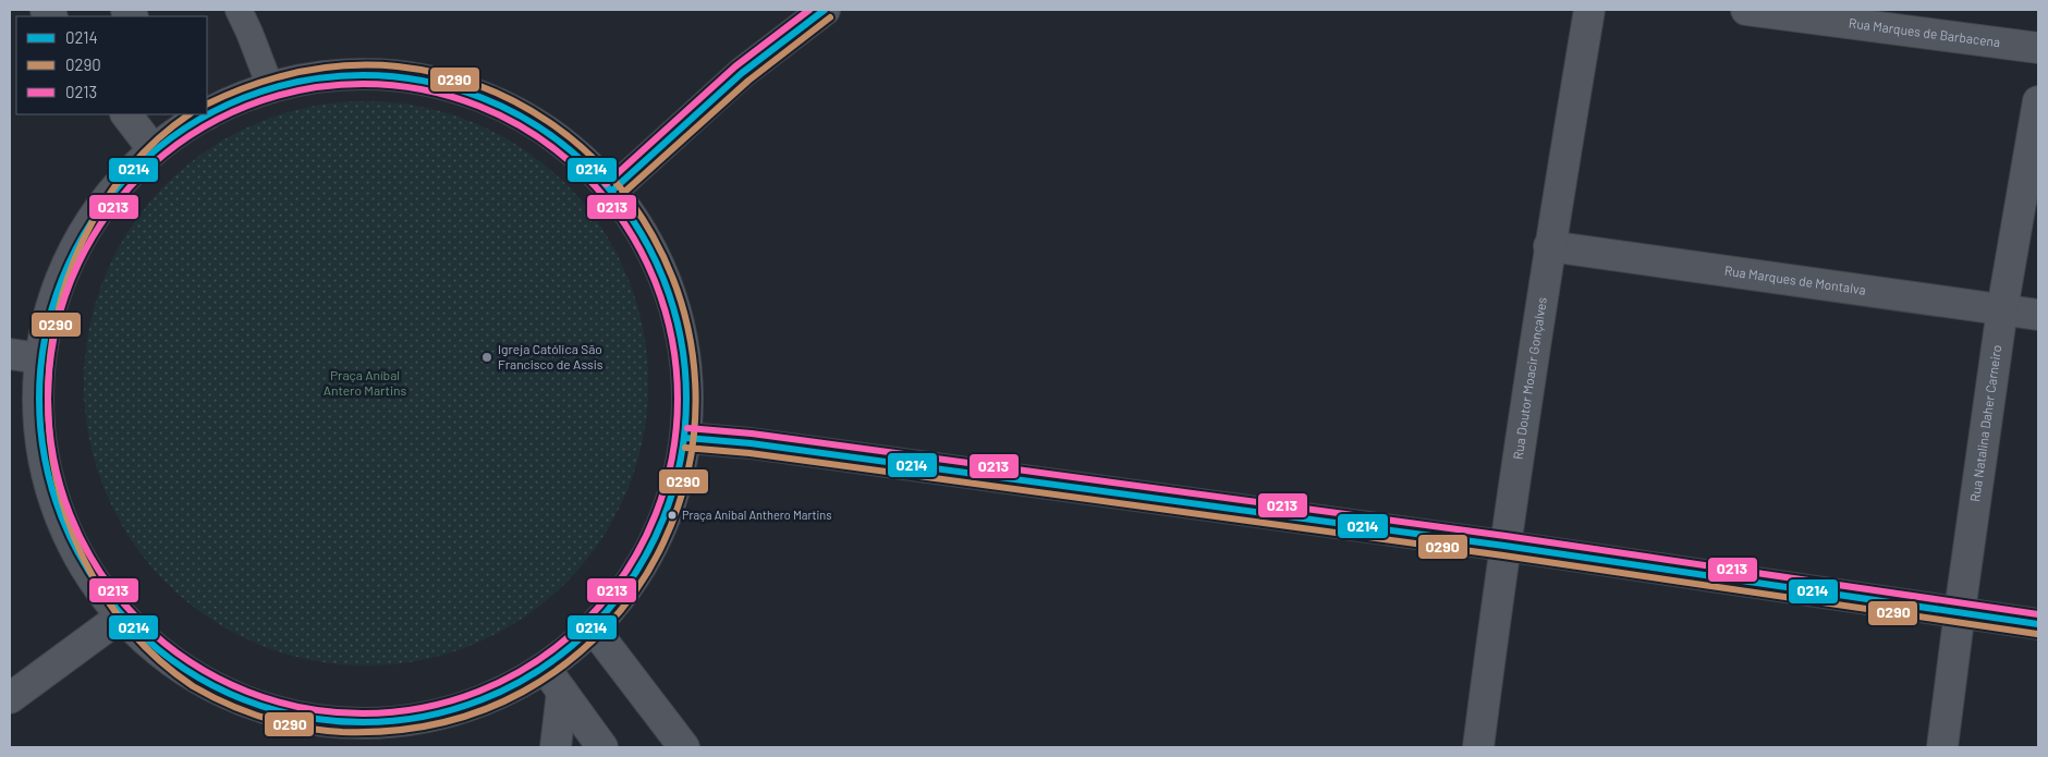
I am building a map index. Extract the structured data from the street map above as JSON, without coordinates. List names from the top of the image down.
{
  "streets": {
    "street": [
      "Rua Marques de Barbacena",
      "Rua Marques de Montalva",
      "Rua Doutor Moacir Gonçalves",
      "Rua Natalina Daher Carneiro"
    ]
  },
  "crossings": [
    ["Rua Marques de Montalva", "Rua Doutor Moacir Gonçalves"],
    ["Rua Marques de Montalva", "Rua Natalina Daher Carneiro"]
  ],
  "parks": ["Praça Aníbal Antero Martins"],
  "places": ["Igreja Católica São Francisco de Assis", "Praça Anibal Anthero Martins"],
  "lines": ["transit line 0214", "transit line 0213", "transit line 0290"],
  "legend": ["0214", "0290", "0213"]
}
